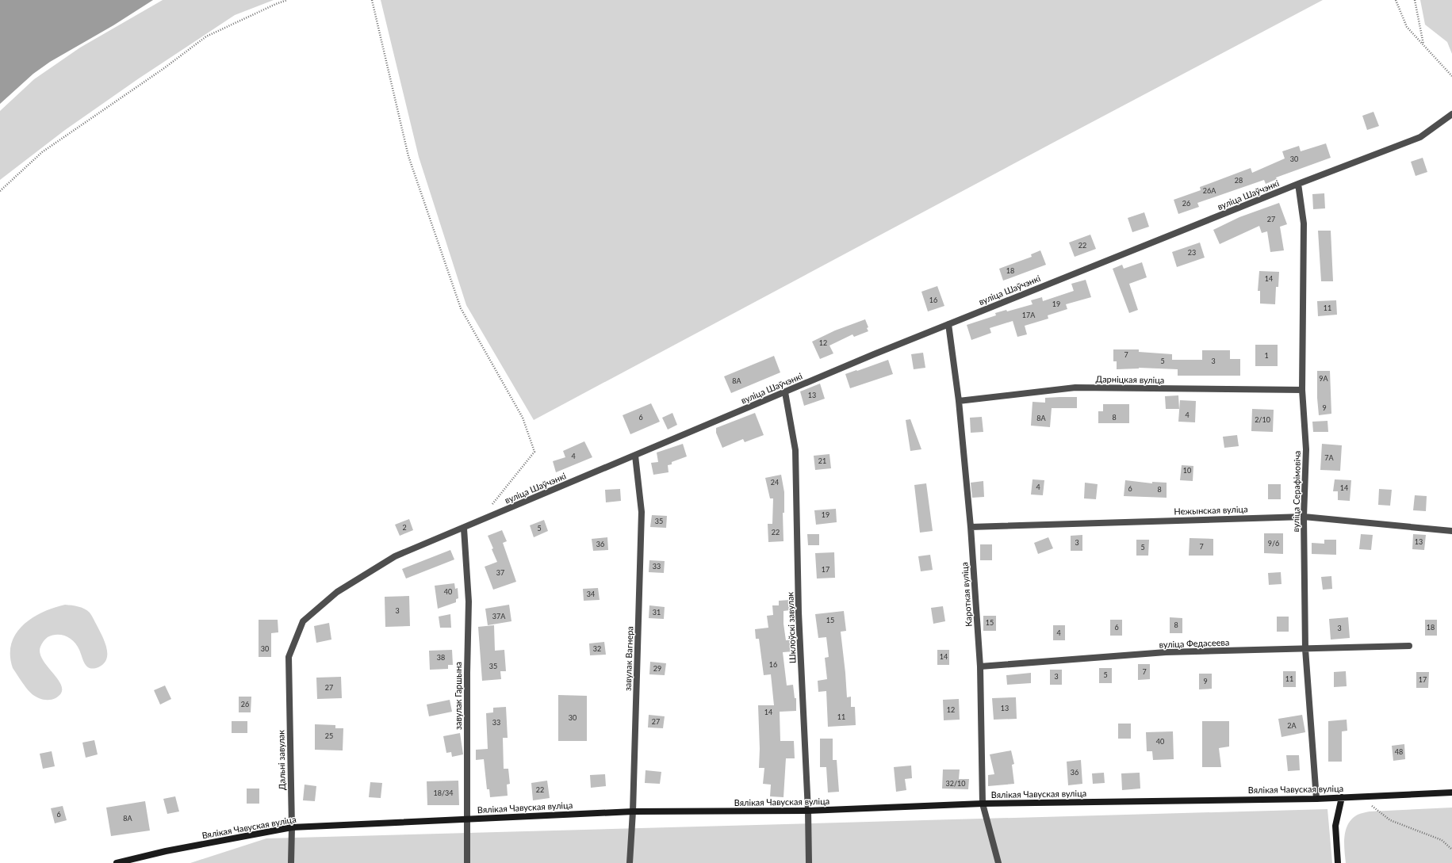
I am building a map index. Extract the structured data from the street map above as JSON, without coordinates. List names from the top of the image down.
{
  "streets": {
    "main road": ["Вялікая Чавуская вуліца"],
    "street": [
      "вуліца Шаўчэнкі",
      "Дарніцкая вуліца",
      "вуліца Серафімовіча",
      "Нежынская вуліца",
      "Кароткая вуліца",
      "Шклоўскі завулак",
      "вуліца Федасеева",
      "завулак Вагнера",
      "завулак Гаршына",
      "Дальні завулак"
    ]
  },
  "crossings": [
    ["вуліца Шаўчэнкі", "вуліца Серафімовіча"],
    ["вуліца Шаўчэнкі", "Кароткая вуліца"],
    ["вуліца Шаўчэнкі", "Шклоўскі завулак"],
    ["вуліца Шаўчэнкі", "завулак Вагнера"],
    ["вуліца Шаўчэнкі", "завулак Гаршына"],
    ["вуліца Шаўчэнкі", "Дальні завулак"],
    ["Дарніцкая вуліца", "вуліца Серафімовіча"],
    ["Дарніцкая вуліца", "Кароткая вуліца"],
    ["вуліца Серафімовіча", "Нежынская вуліца"],
    ["вуліца Серафімовіча", "вуліца Федасеева"],
    ["вуліца Серафімовіча", "Вялікая Чавуская вуліца"],
    ["Нежынская вуліца", "Кароткая вуліца"],
    ["Кароткая вуліца", "вуліца Федасеева"],
    ["Кароткая вуліца", "Вялікая Чавуская вуліца"],
    ["Шклоўскі завулак", "Вялікая Чавуская вуліца"],
    ["завулак Вагнера", "Вялікая Чавуская вуліца"],
    ["завулак Гаршына", "Вялікая Чавуская вуліца"],
    ["Дальні завулак", "Вялікая Чавуская вуліца"]
  ],
  "house_numbers": [
    "30",
    "28",
    "26А",
    "26",
    "27",
    "22",
    "23",
    "18",
    "14",
    "16",
    "19",
    "11",
    "17А",
    "12",
    "7",
    "1",
    "5",
    "3",
    "9А",
    "8А",
    "13",
    "9",
    "4",
    "6",
    "8",
    "8А",
    "2/10",
    "4",
    "7А",
    "21",
    "10",
    "24",
    "4",
    "14",
    "6",
    "8",
    "19",
    "35",
    "2",
    "5",
    "22",
    "13",
    "3",
    "9/6",
    "36",
    "7",
    "5",
    "33",
    "17",
    "37",
    "40",
    "34",
    "3",
    "31",
    "37А",
    "15",
    "15",
    "8",
    "6",
    "18",
    "3",
    "4",
    "30",
    "32",
    "14",
    "38",
    "16",
    "35",
    "29",
    "7",
    "5",
    "3",
    "11",
    "17",
    "9",
    "27",
    "26",
    "13",
    "12",
    "14",
    "11",
    "30",
    "27",
    "33",
    "2А",
    "25",
    "40",
    "48",
    "36",
    "32/10",
    "22",
    "18/34",
    "6",
    "8А"
  ]
}
